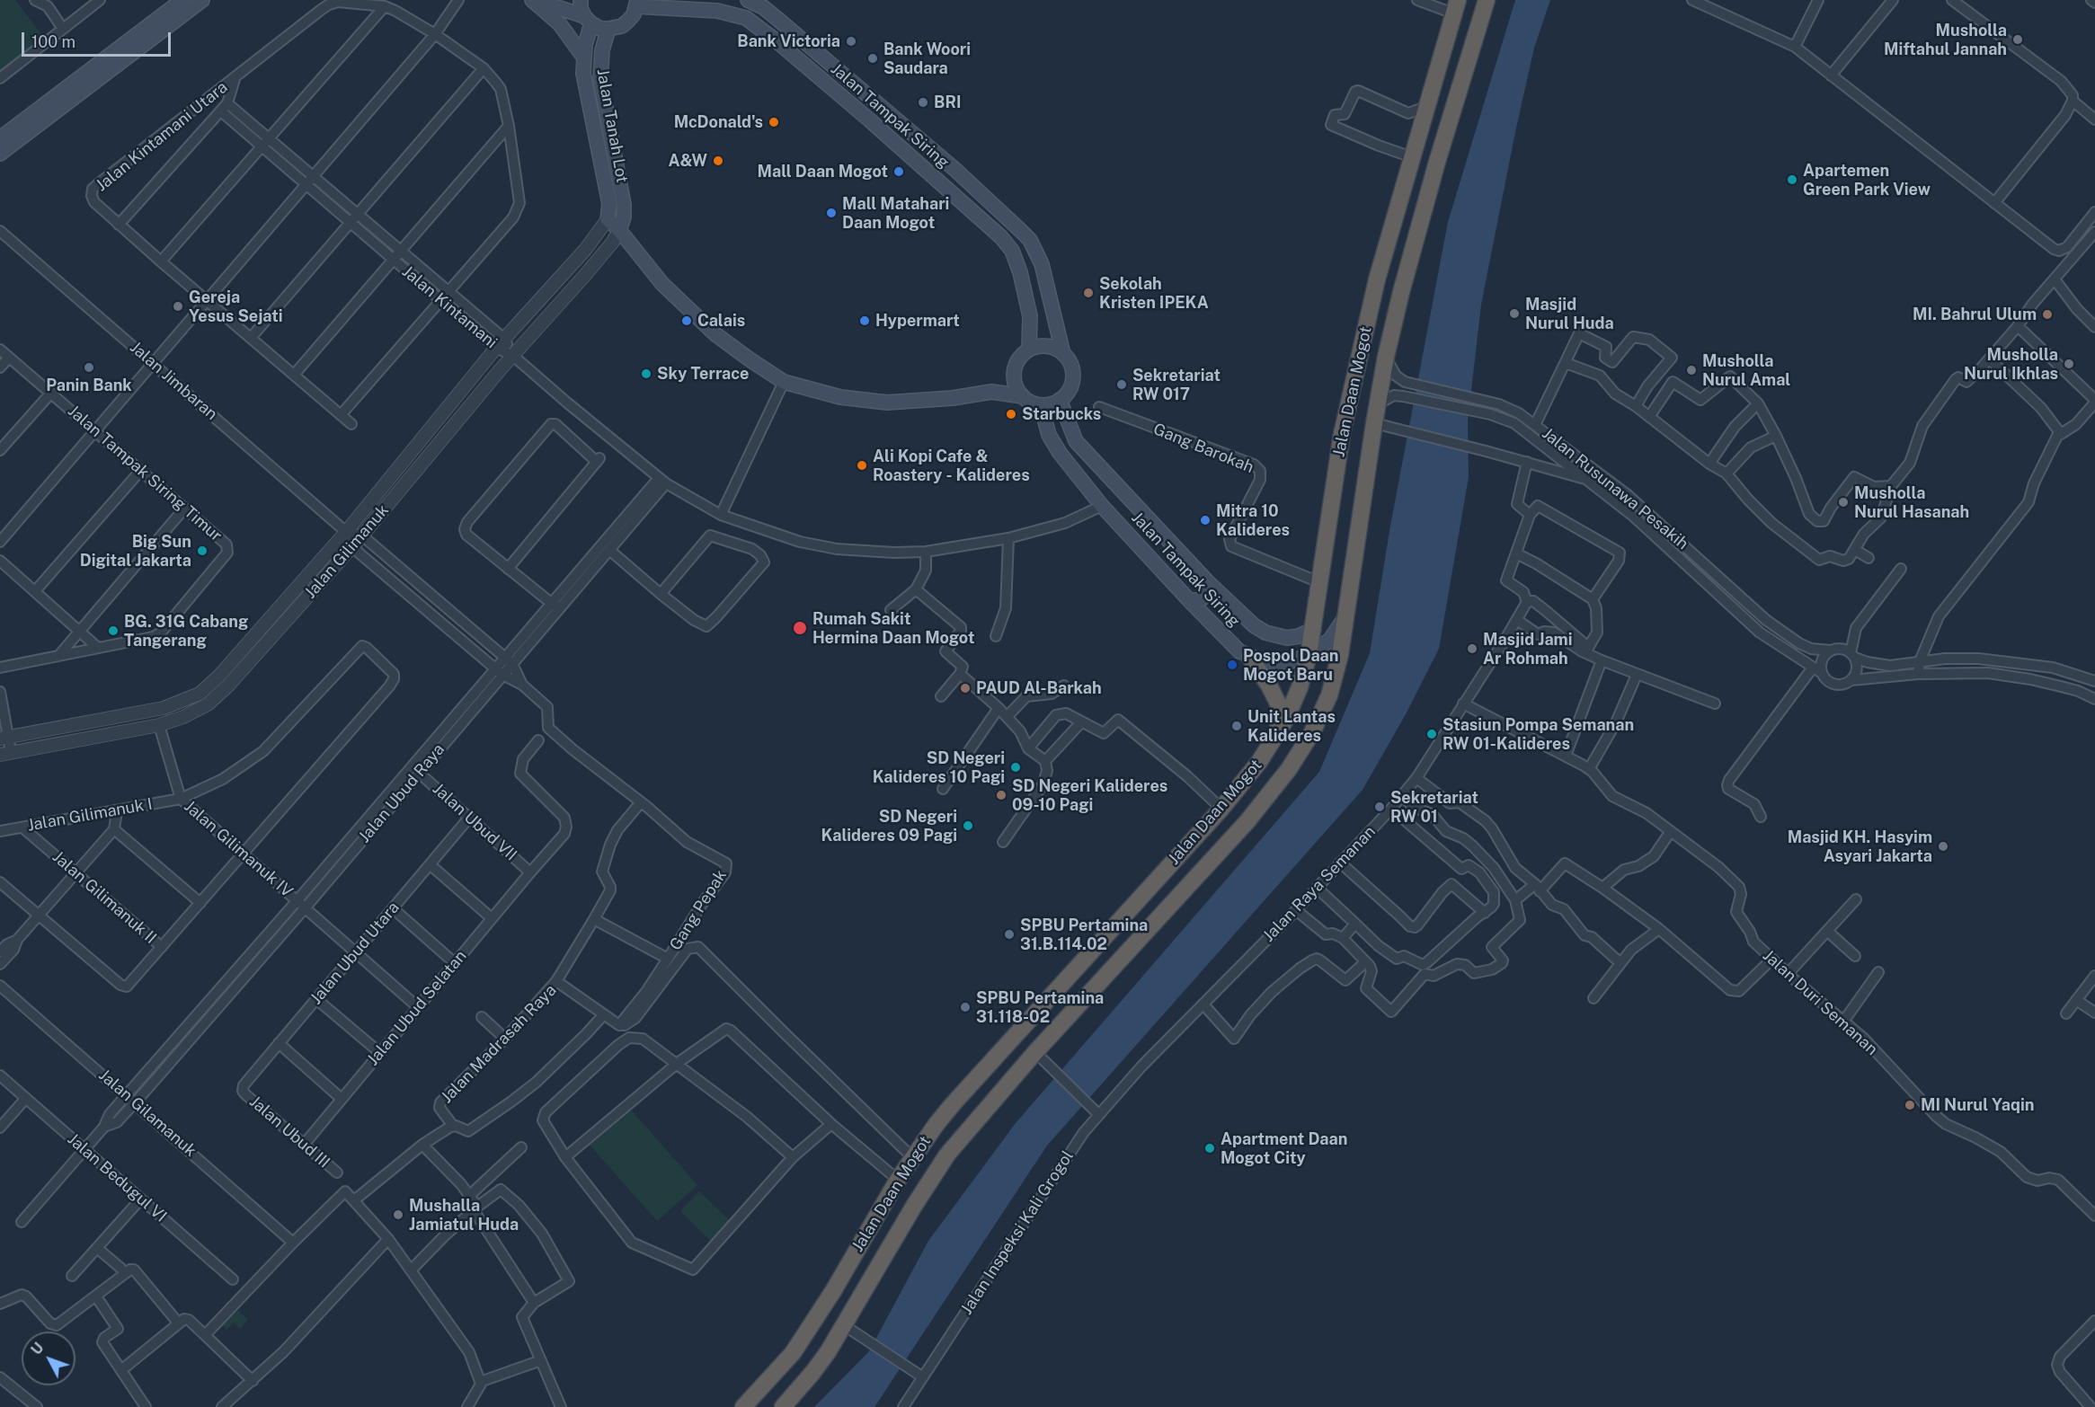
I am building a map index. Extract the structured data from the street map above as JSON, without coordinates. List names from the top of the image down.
{
  "streets": {
    "highway": ["Jalan Daan Mogot"],
    "main road": ["Jalan Tampak Siring", "Jalan Tanah Lot"],
    "street": [
      "Jalan Kintamani Utara",
      "Jalan Kintamani",
      "Jalan Jimbaran",
      "Gang Barokah",
      "Jalan Tampak Siring Timur",
      "Jalan Rusunawa Pesakih",
      "Jalan Gilimanuk",
      "Jalan Ubud Raya",
      "Jalan Gilimanuk I",
      "Jalan Ubud VII",
      "Jalan Gilimanuk IV",
      "Jalan Raya Semanan",
      "Jalan Gilimanuk II",
      "Gang Pepak",
      "Jalan Ubud Utara",
      "Jalan Duri Semanan",
      "Jalan Ubud Selatan",
      "Jalan Madrasah Raya",
      "Jalan Gilamanuk",
      "Jalan Ubud III",
      "Jalan Bedugul VI",
      "Jalan Inspeksi Kali Grogol"
    ]
  },
  "crossings": [
    ["Jalan Tampak Siring", "Jalan Kintamani"],
    ["Jalan Tampak Siring", "Jalan Daan Mogot"],
    ["Jalan Tanah Lot", "Jalan Gilimanuk"],
    ["Jalan Kintamani Utara", "Jalan Kintamani"],
    ["Jalan Kintamani", "Jalan Gilimanuk"],
    ["Jalan Kintamani", "Jalan Ubud Raya"],
    ["Jalan Jimbaran", "Jalan Gilimanuk"],
    ["Jalan Jimbaran", "Jalan Ubud Raya"],
    ["Jalan Jimbaran", "Gang Pepak"],
    ["Jalan Daan Mogot", "Gang Barokah"],
    ["Jalan Daan Mogot", "Jalan Rusunawa Pesakih"],
    ["Jalan Gilimanuk", "Jalan Gilimanuk IV"],
    ["Jalan Ubud Raya", "Jalan Ubud VII"],
    ["Jalan Ubud Raya", "Jalan Gilimanuk IV"],
    ["Jalan Ubud Raya", "Jalan Gilamanuk"],
    ["Jalan Gilimanuk I", "Jalan Gilimanuk IV"],
    ["Jalan Gilimanuk I", "Jalan Gilimanuk II"],
    ["Jalan Ubud VII", "Jalan Ubud Utara"],
    ["Jalan Ubud VII", "Jalan Ubud Selatan"],
    ["Jalan Gilimanuk IV", "Jalan Ubud Utara"],
    ["Jalan Gilimanuk IV", "Jalan Ubud Selatan"],
    ["Jalan Raya Semanan", "Jalan Duri Semanan"],
    ["Jalan Raya Semanan", "Jalan Inspeksi Kali Grogol"],
    ["Gang Pepak", "Jalan Madrasah Raya"],
    ["Jalan Ubud Utara", "Jalan Ubud III"],
    ["Jalan Ubud Selatan", "Jalan Ubud III"]
  ],
  "places": [
    "Musholla Miftahul Jannah",
    "Bank Victoria",
    "Bank Woori Saudara",
    "BRI",
    "McDonald's",
    "A&W",
    "Mall Daan Mogot",
    "Apartemen Green Park View",
    "Mall Matahari Daan Mogot",
    "Sekolah Kristen IPEKA",
    "Gereja Yesus Sejati",
    "Masjid Nurul Huda",
    "MI. Bahrul Ulum",
    "Calais",
    "Hypermart",
    "Musholla Nurul Ikhlas",
    "Panin Bank",
    "Musholla Nurul Amal",
    "Sky Terrace",
    "Sekretariat RW 017",
    "Starbucks",
    "Ali Kopi Cafe & Roastery - Kalideres",
    "Musholla Nurul Hasanah",
    "Mitra 10 Kalideres",
    "Big Sun Digital Jakarta",
    "Rumah Sakit Hermina Daan Mogot",
    "BG. 31G Cabang Tangerang",
    "Masjid Jami Ar Rohmah",
    "Pospol Daan Mogot Baru",
    "PAUD Al-Barkah",
    "Unit Lantas Kalideres",
    "Stasiun Pompa Semanan RW 01-Kalideres",
    "SD Negeri Kalideres 10 Pagi",
    "SD Negeri Kalideres 09-10 Pagi",
    "Sekretariat RW 01",
    "SD Negeri Kalideres 09 Pagi",
    "Masjid KH. Hasyim Asyari Jakarta",
    "SPBU Pertamina 31.B.114.02",
    "SPBU Pertamina 31.118-02",
    "MI Nurul Yaqin",
    "Apartment Daan Mogot City",
    "Mushalla Jamiatul Huda"
  ],
  "scale_bar": "100 m",
  "north": "top left"
}
